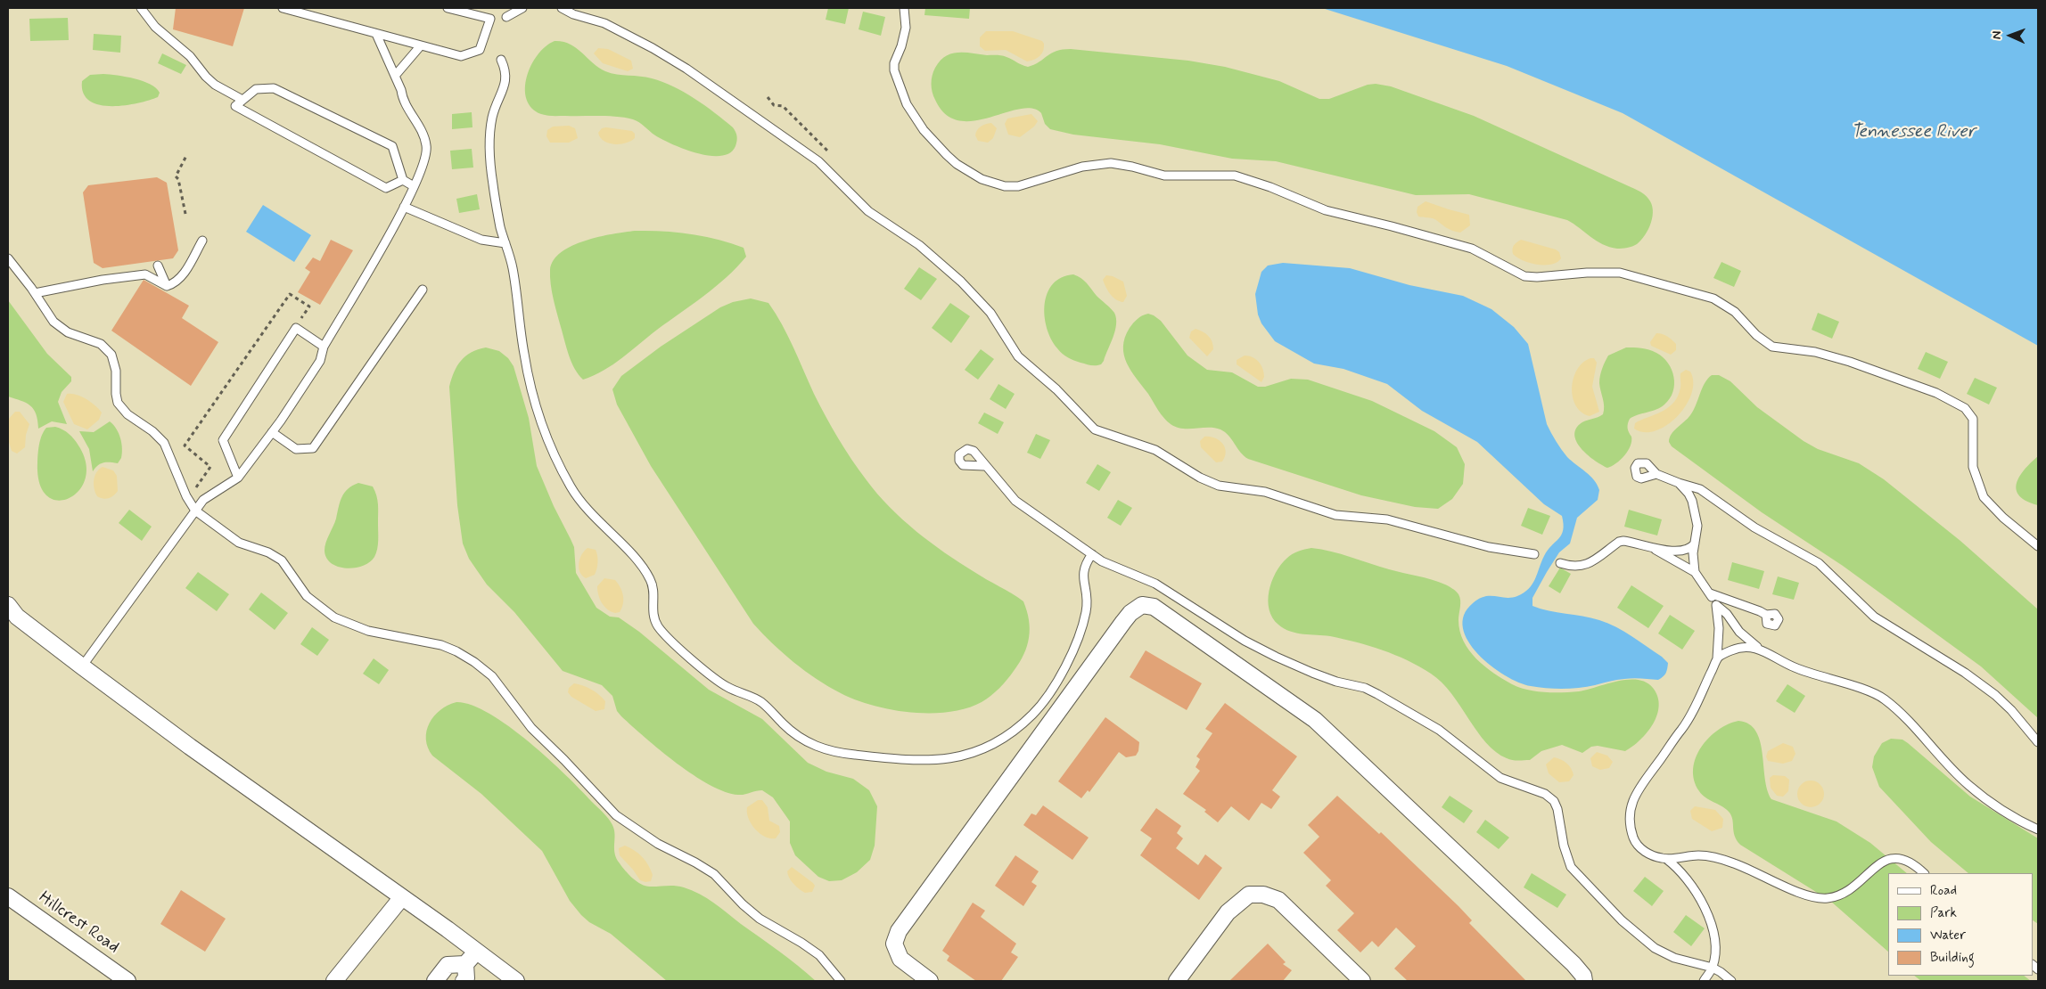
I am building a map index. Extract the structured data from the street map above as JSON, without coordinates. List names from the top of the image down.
{
  "streets": {
    "street": ["Hillcrest Road"]
  },
  "water": ["Tennessee River"],
  "legend": [
    "Road",
    "Park",
    "Water",
    "Building"
  ],
  "north": "left"
}
